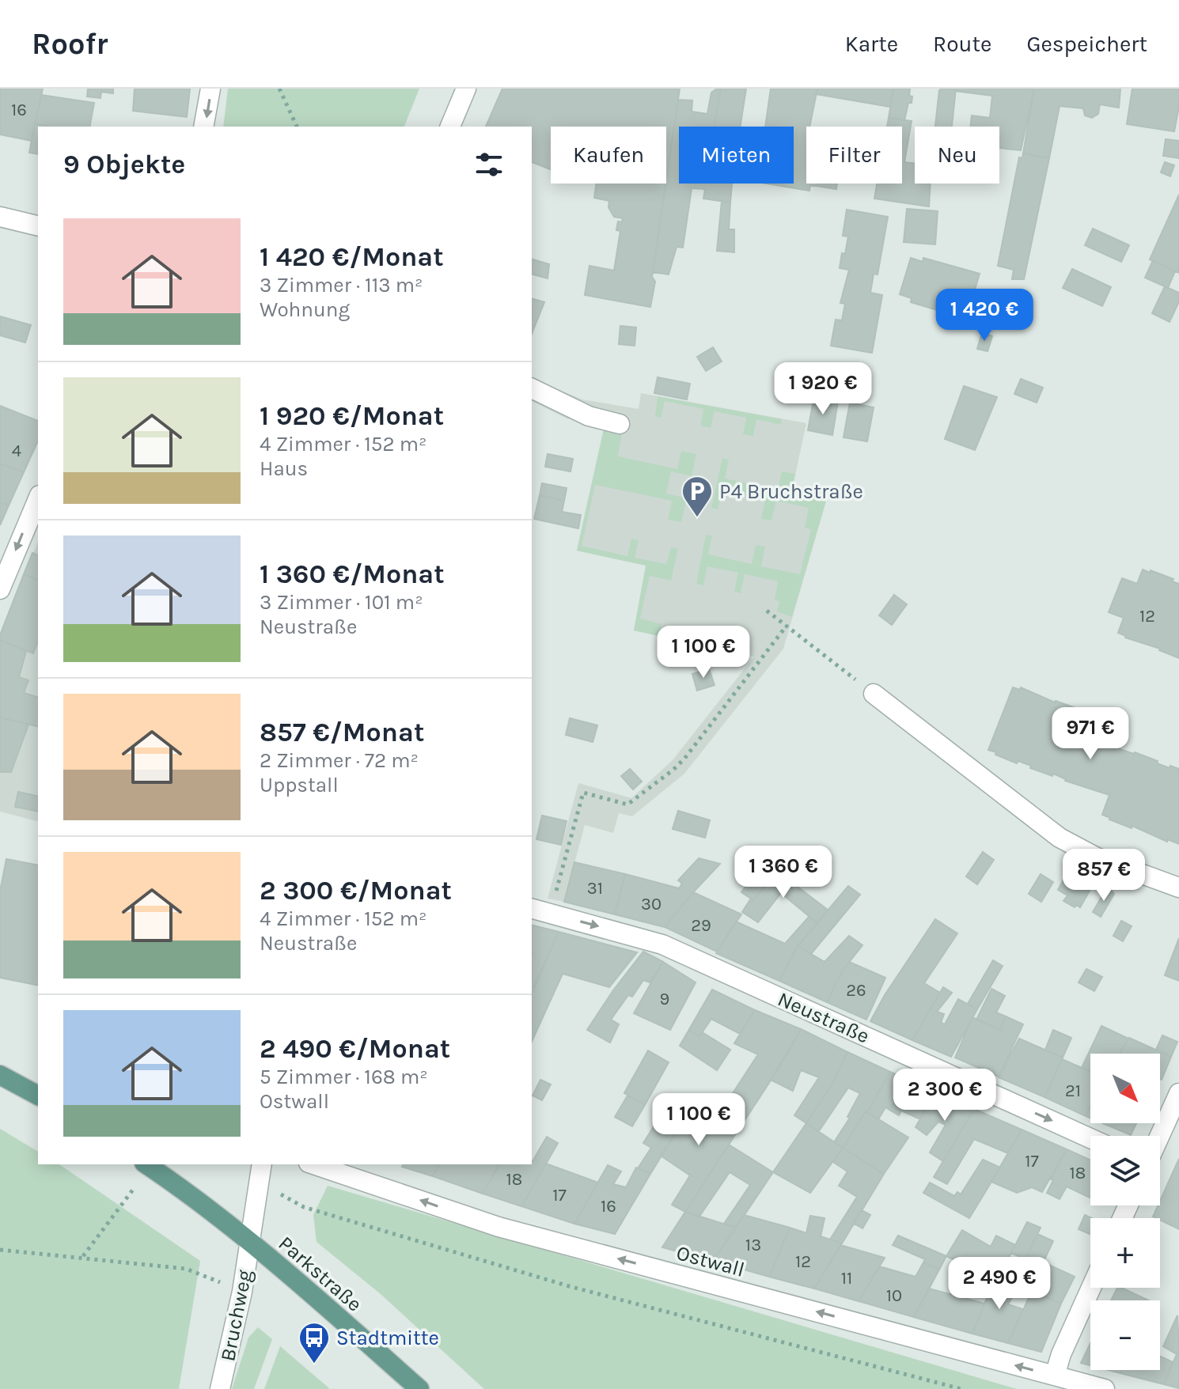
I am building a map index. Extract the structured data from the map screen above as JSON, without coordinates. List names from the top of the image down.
{
  "streets": {
    "main road": ["Parkstraße"],
    "street": ["Neustraße", "Ostwall", "Bruchweg"]
  },
  "crossings": [
    ["Parkstraße", "Bruchweg"]
  ],
  "one_way": ["Neustraße", "Ostwall"],
  "places": {
    "parking": ["P4 Bruchstraße"],
    "bus stop": ["Stadtmitte"]
  },
  "house_numbers": [
    "16",
    "4",
    "12",
    "31",
    "30",
    "29",
    "26",
    "9",
    "21",
    "17",
    "18",
    "18",
    "17",
    "16",
    "13",
    "12",
    "11",
    "10"
  ],
  "north": "bottom right",
  "page": {
    "header": "Roofr",
    "nav": ["Karte", "Route", "Gespeichert"],
    "chip": [
      "Kaufen",
      "Mieten",
      "Filter",
      "Neu"
    ],
    "heading": "9 Objekte",
    "list": [
      {
        "name": "1 420 €/Monat",
        "note": "3 Zimmer · 113 m² · Wohnung"
      },
      {
        "name": "1 920 €/Monat",
        "note": "4 Zimmer · 152 m² · Haus"
      },
      {
        "name": "1 360 €/Monat",
        "note": "3 Zimmer · 101 m² · Neustraße"
      },
      {
        "name": "857 €/Monat",
        "note": "2 Zimmer · 72 m² · Uppstall"
      },
      {
        "name": "2 300 €/Monat",
        "note": "4 Zimmer · 152 m² · Neustraße"
      },
      {
        "name": "2 490 €/Monat",
        "note": "5 Zimmer · 168 m² · Ostwall"
      }
    ],
    "price": [
      "1 420 €",
      "1 920 €",
      "1 100 €",
      "971 €",
      "1 360 €",
      "857 €",
      "2 300 €",
      "1 100 €",
      "2 490 €"
    ],
    "map_buttons": ["+", "−"]
  }
}
